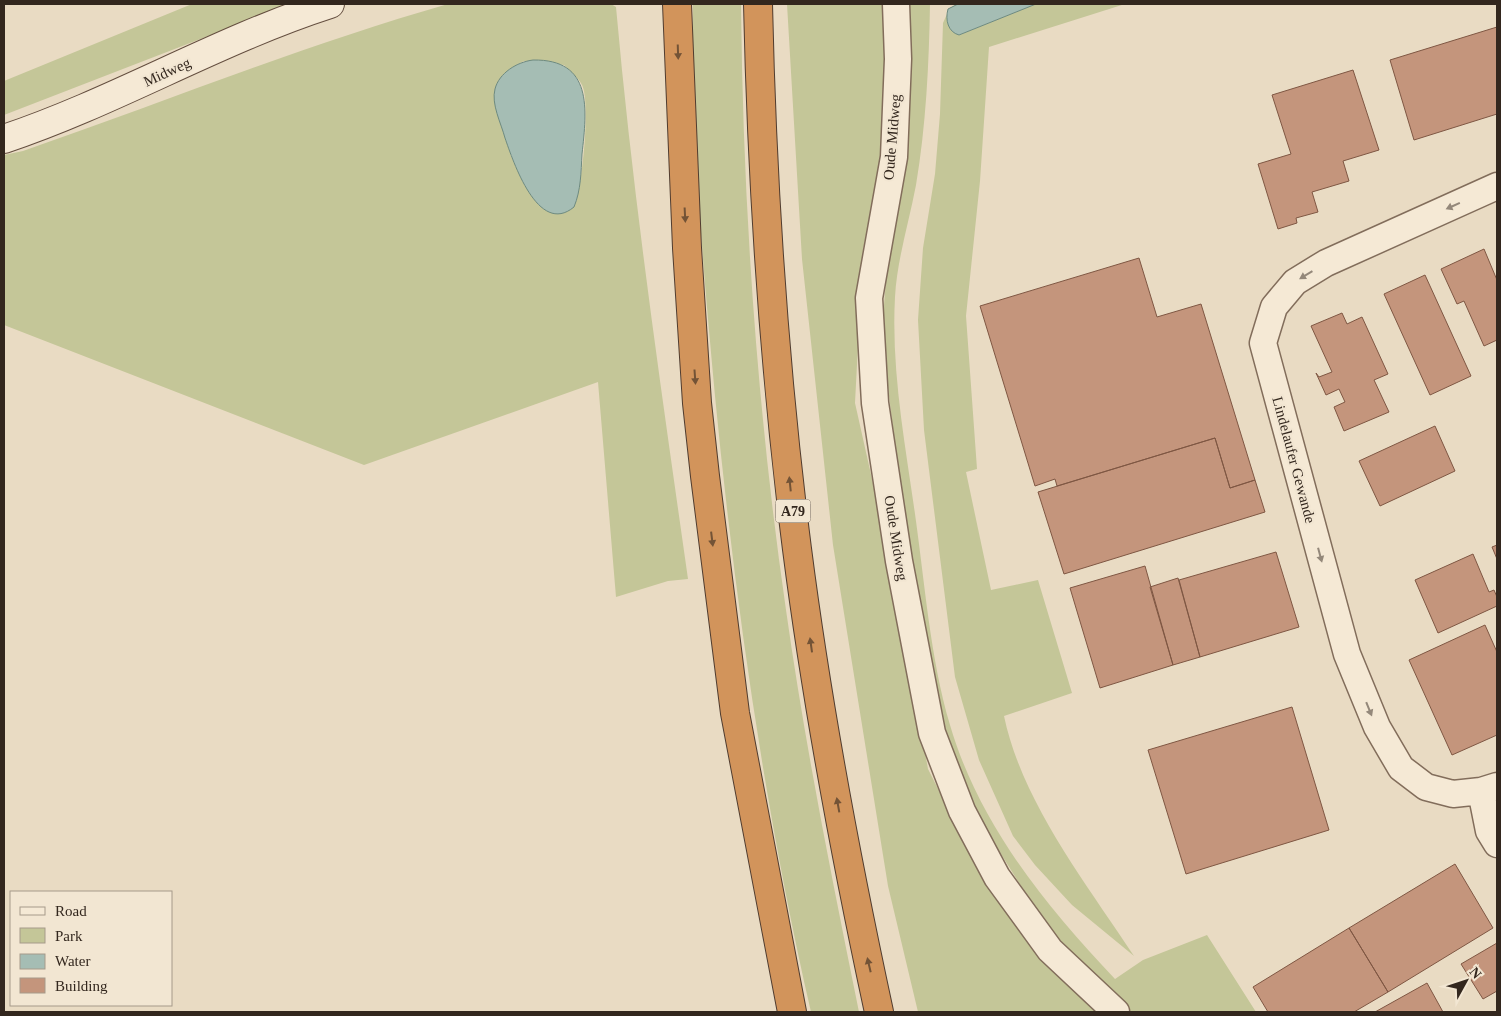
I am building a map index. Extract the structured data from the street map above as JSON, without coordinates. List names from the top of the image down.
{
  "streets": {
    "highway": ["A79"],
    "street": ["Midweg", "Oude Midweg", "Lindelaufer Gewande"]
  },
  "legend": [
    "Road",
    "Park",
    "Water",
    "Building"
  ],
  "north": "top right"
}
